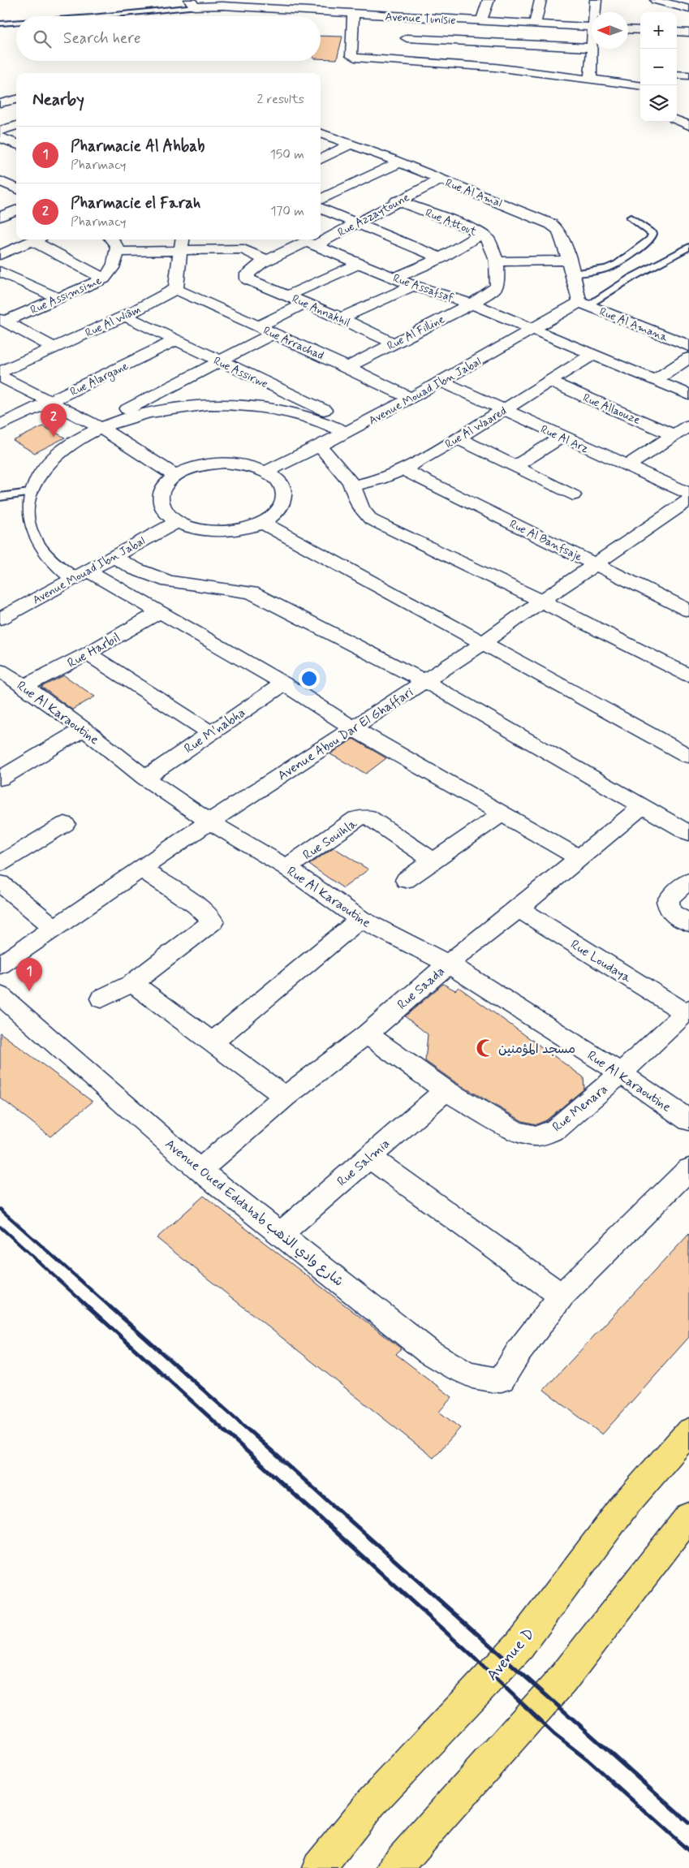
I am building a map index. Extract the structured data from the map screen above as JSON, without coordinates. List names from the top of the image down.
{
  "streets": {
    "main road": ["Avenue D"],
    "street": [
      "Avenue Tunisie",
      "Rue Al Amal",
      "Rue Azzaytoune",
      "Rue Attout",
      "Rue Assafsaf",
      "Rue Assimsime",
      "Rue Annakhil",
      "Rue Al Wiâm",
      "Rue Al Amana",
      "Rue Al Filline",
      "Rue Arrachad",
      "Rue Assirwe",
      "Rue Alargane",
      "Avenue Mouad Ibn Jabal",
      "Rue Allaouze",
      "Rue Al Waared",
      "Rue Al Arz",
      "Rue Al Banfsaje",
      "Rue Harbil",
      "Rue Al Karaoutine",
      "Rue M'nabha",
      "Avenue Abou Dar El Ghaffari",
      "Rue Souihla",
      "Rue Loudaya",
      "Rue Saada",
      "Rue Menara",
      "Rue Salmia",
      "Avenue Oued Eddahab شارع وادي الذهب"
    ]
  },
  "crossings": [
    ["Rue Al Amal", "Rue Azzaytoune"],
    ["Rue Al Amal", "Rue Al Amana"],
    ["Rue Al Amal", "Avenue Mouad Ibn Jabal"],
    ["Rue Azzaytoune", "Rue Attout"],
    ["Rue Azzaytoune", "Rue Assafsaf"],
    ["Rue Azzaytoune", "Rue Annakhil"],
    ["Rue Attout", "Rue Al Filline"],
    ["Rue Assafsaf", "Rue Al Filline"],
    ["Rue Assafsaf", "Avenue Mouad Ibn Jabal"],
    ["Rue Annakhil", "Rue Al Filline"],
    ["Rue Al Wiâm", "Rue Arrachad"],
    ["Rue Al Wiâm", "Rue Assirwe"],
    ["Rue Al Amana", "Avenue Mouad Ibn Jabal"],
    ["Rue Al Filline", "Rue Arrachad"],
    ["Rue Arrachad", "Avenue Mouad Ibn Jabal"],
    ["Rue Assirwe", "Rue Alargane"],
    ["Rue Assirwe", "Avenue Mouad Ibn Jabal"],
    ["Avenue Mouad Ibn Jabal", "Rue Al Arz"],
    ["Rue Allaouze", "Rue Al Waared"],
    ["Rue Al Waared", "Rue Al Arz"],
    ["Rue Al Waared", "Rue Al Banfsaje"],
    ["Rue Al Banfsaje", "Avenue Abou Dar El Ghaffari"],
    ["Rue Harbil", "Rue Al Karaoutine"],
    ["Rue Al Karaoutine", "Rue M'nabha"],
    ["Rue Al Karaoutine", "Avenue Abou Dar El Ghaffari"],
    ["Rue Al Karaoutine", "Rue Souihla"],
    ["Rue Al Karaoutine", "Rue Saada"],
    ["Rue Al Karaoutine", "Rue Menara"],
    ["Rue Loudaya", "Rue Saada"],
    ["Rue Loudaya", "Rue Menara"],
    ["Rue Saada", "Rue Menara"],
    ["Rue Saada", "Avenue Oued Eddahab شارع وادي الذهب"],
    ["Rue Menara", "Rue Salmia"],
    ["Rue Salmia", "Avenue Oued Eddahab شارع وادي الذهب"]
  ],
  "places": {
    "mosque": ["مسجد المؤمنين"]
  },
  "north": "left",
  "page": {
    "map_buttons": ["+", "−"],
    "search": "Search here",
    "heading": ["Nearby", "2 results"],
    "list": [
      {
        "mark": "1",
        "name": "Pharmacie Al Ahbab",
        "note": "Pharmacy",
        "value": "150 m"
      },
      {
        "mark": "2",
        "name": "Pharmacie el Farah",
        "note": "Pharmacy",
        "value": "170 m"
      }
    ],
    "pins": ["2", "1"]
  }
}
